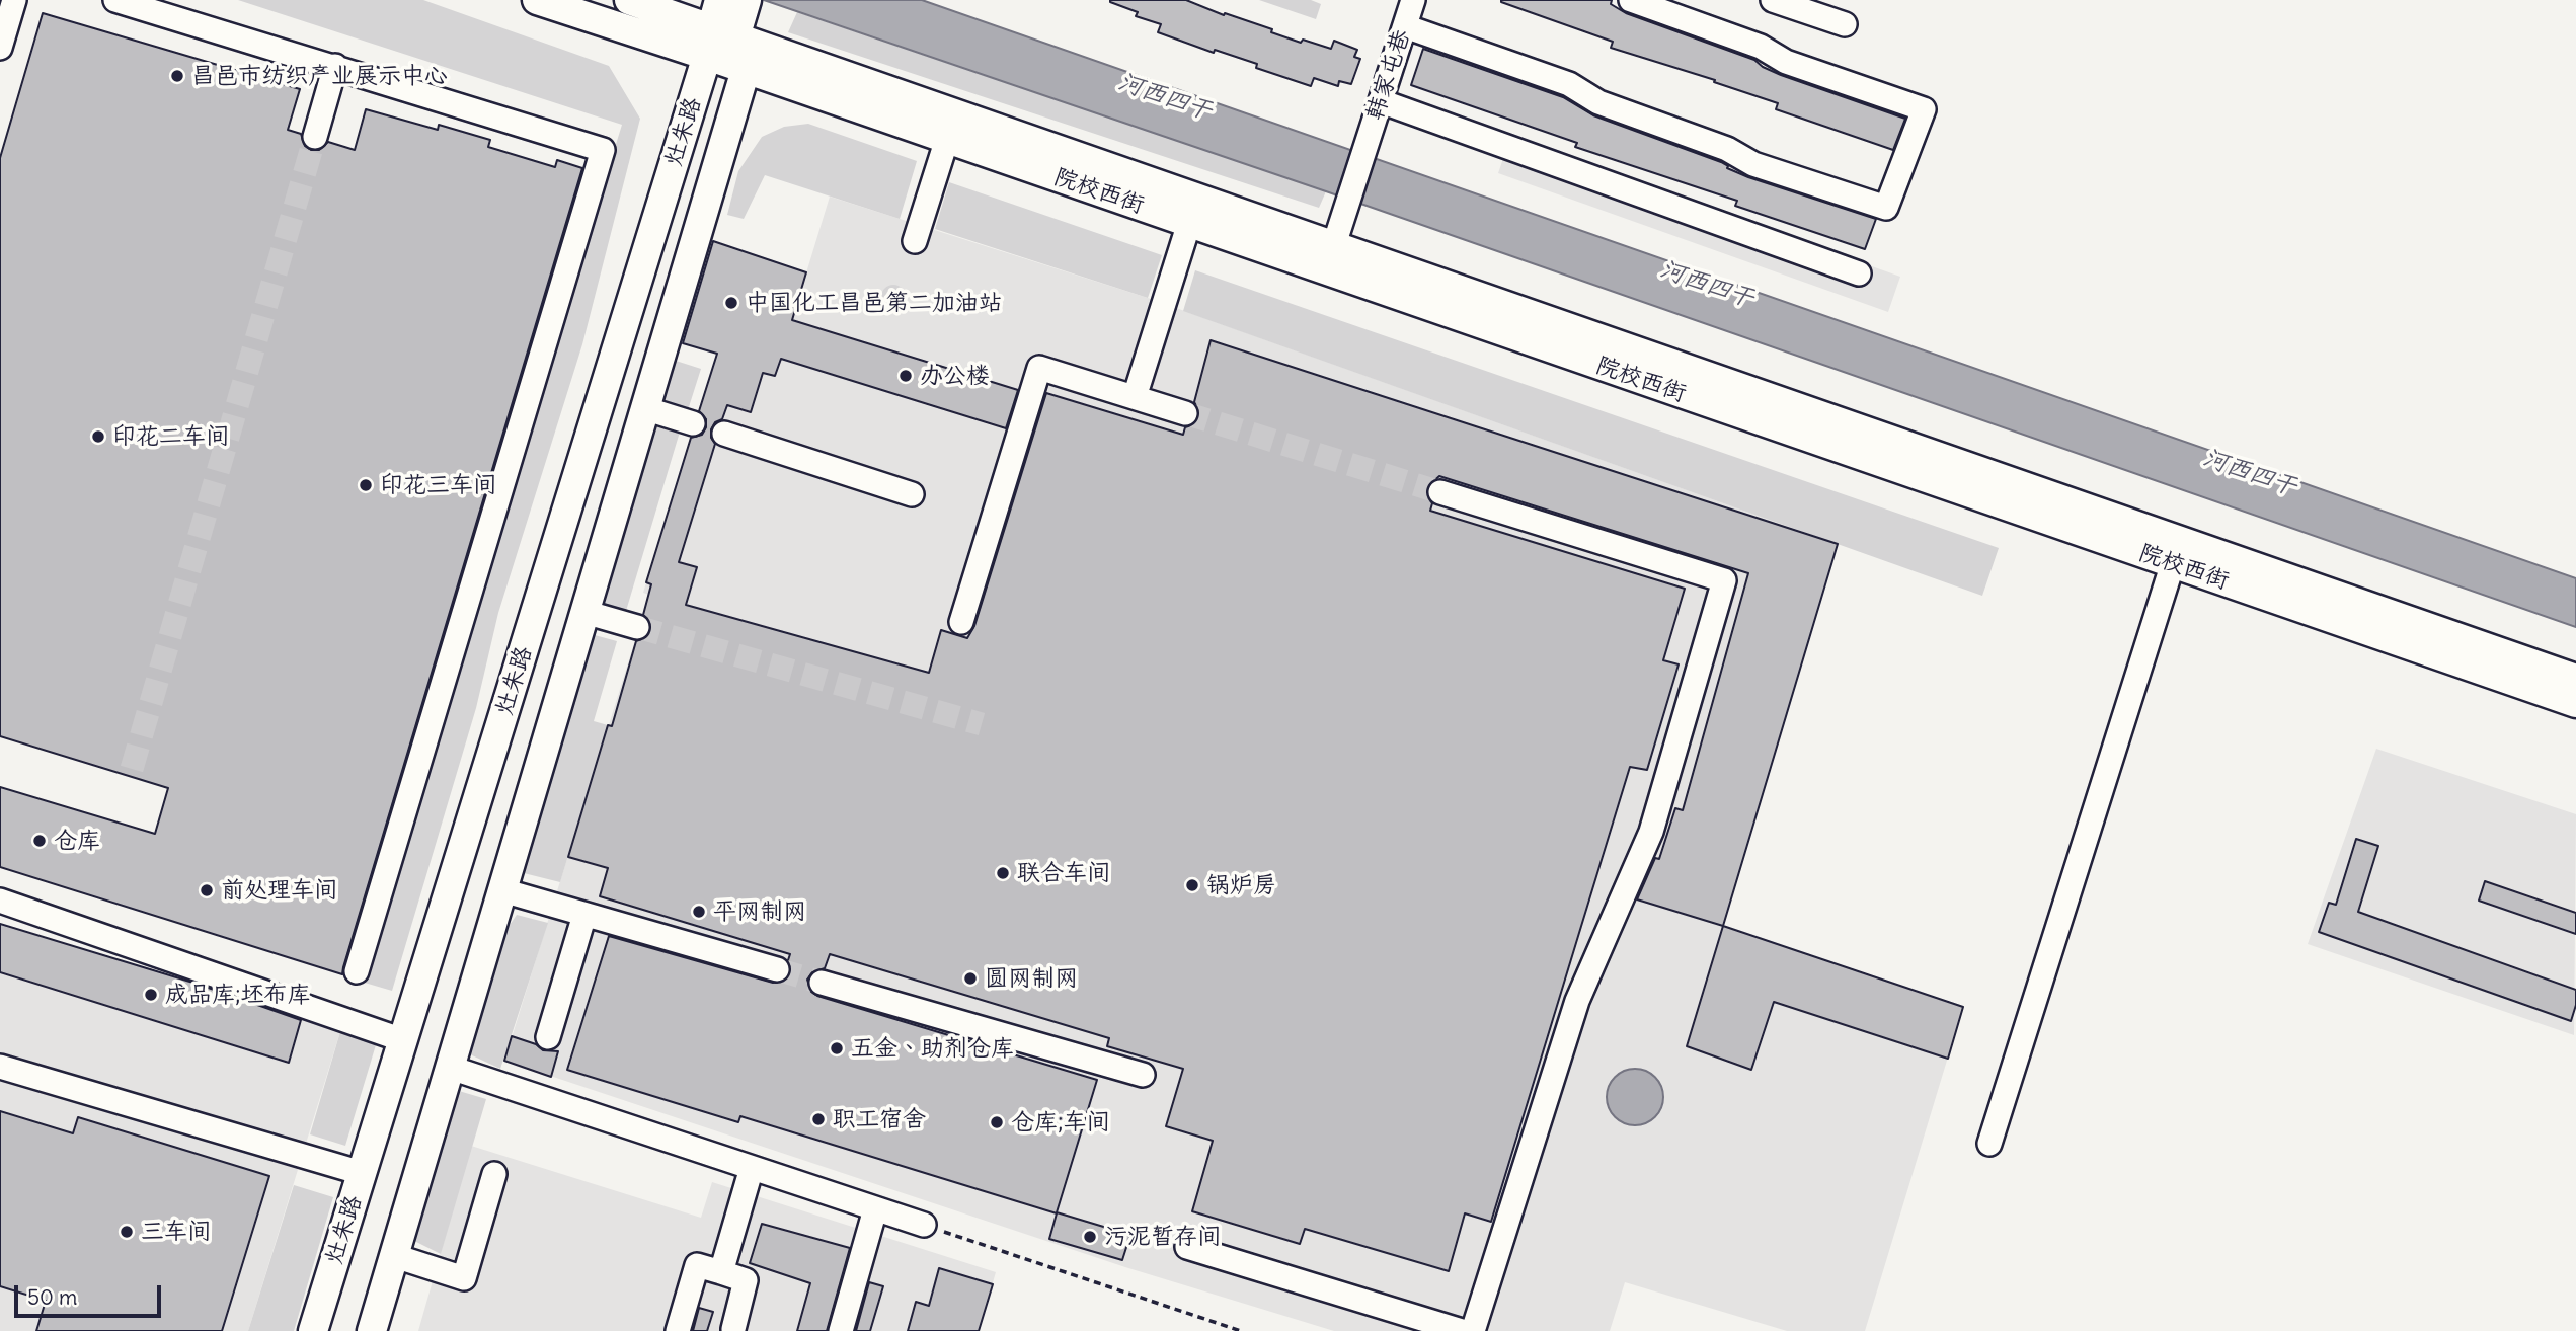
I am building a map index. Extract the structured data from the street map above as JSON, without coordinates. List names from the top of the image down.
{
  "streets": {
    "main road": ["灶朱路", "院校西街"],
    "street": ["韩家屯巷"]
  },
  "crossings": [
    ["韩家屯巷", "院校西街"],
    ["灶朱路", "院校西街"]
  ],
  "water": ["河西四干"],
  "places": [
    "昌邑市纺织产业展示中心",
    "中国化工昌邑第二加油站",
    "办公楼",
    "印花二车间",
    "印花三车间",
    "仓库",
    "联合车间",
    "锅炉房",
    "前处理车间",
    "平网制网",
    "圆网制网",
    "成品库;坯布库",
    "五金、助剂仓库",
    "职工宿舍",
    "仓库;车间",
    "三车间",
    "污泥暂存间"
  ],
  "scale_bar": "50 m"
}
